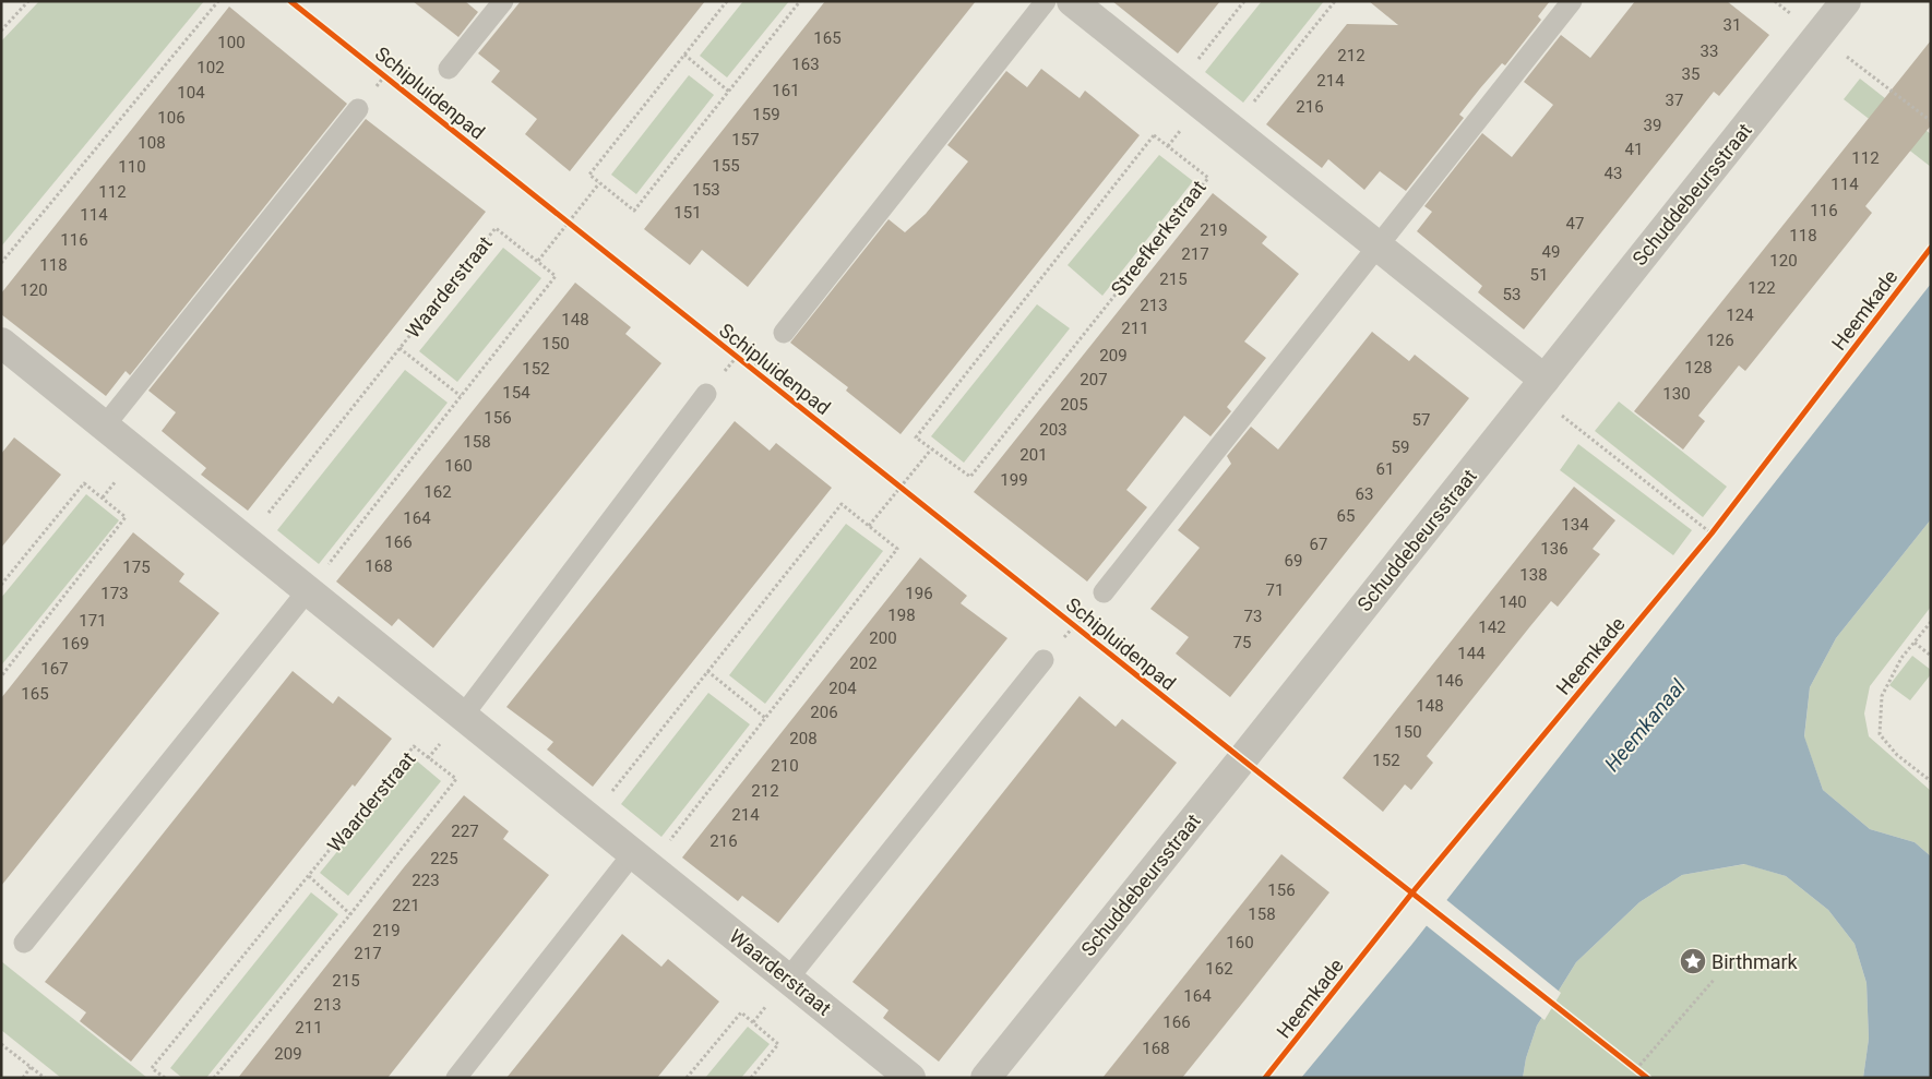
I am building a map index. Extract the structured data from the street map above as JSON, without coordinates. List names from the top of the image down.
{
  "streets": {
    "street": ["Schuddebeursstraat", "Waarderstraat"],
    "path": ["Streefkerkstraat"],
    "cycle path": ["Schipluidenpad", "Heemkade"]
  },
  "water": ["Heemkanaal"],
  "places": {
    "place": ["Birthmark"]
  },
  "house_numbers": [
    "31",
    "165",
    "100",
    "33",
    "212",
    "163",
    "102",
    "35",
    "214",
    "161",
    "104",
    "37",
    "216",
    "159",
    "106",
    "39",
    "157",
    "108",
    "41",
    "112",
    "155",
    "110",
    "43",
    "114",
    "153",
    "112",
    "116",
    "151",
    "114",
    "47",
    "219",
    "118",
    "116",
    "49",
    "217",
    "120",
    "118",
    "51",
    "215",
    "122",
    "120",
    "53",
    "213",
    "124",
    "148",
    "211",
    "126",
    "150",
    "209",
    "128",
    "152",
    "207",
    "154",
    "130",
    "205",
    "156",
    "57",
    "203",
    "158",
    "59",
    "201",
    "160",
    "61",
    "199",
    "162",
    "63",
    "65",
    "164",
    "134",
    "166",
    "67",
    "136",
    "69",
    "168",
    "175",
    "138",
    "71",
    "173",
    "196",
    "140",
    "198",
    "73",
    "171",
    "142",
    "200",
    "75",
    "169",
    "144",
    "202",
    "167",
    "146",
    "204",
    "165",
    "148",
    "206",
    "150",
    "208",
    "152",
    "210",
    "212",
    "214",
    "227",
    "216",
    "225",
    "223",
    "156",
    "221",
    "158",
    "219",
    "160",
    "217",
    "162",
    "215",
    "164",
    "213",
    "166",
    "211",
    "168",
    "209"
  ]
}
